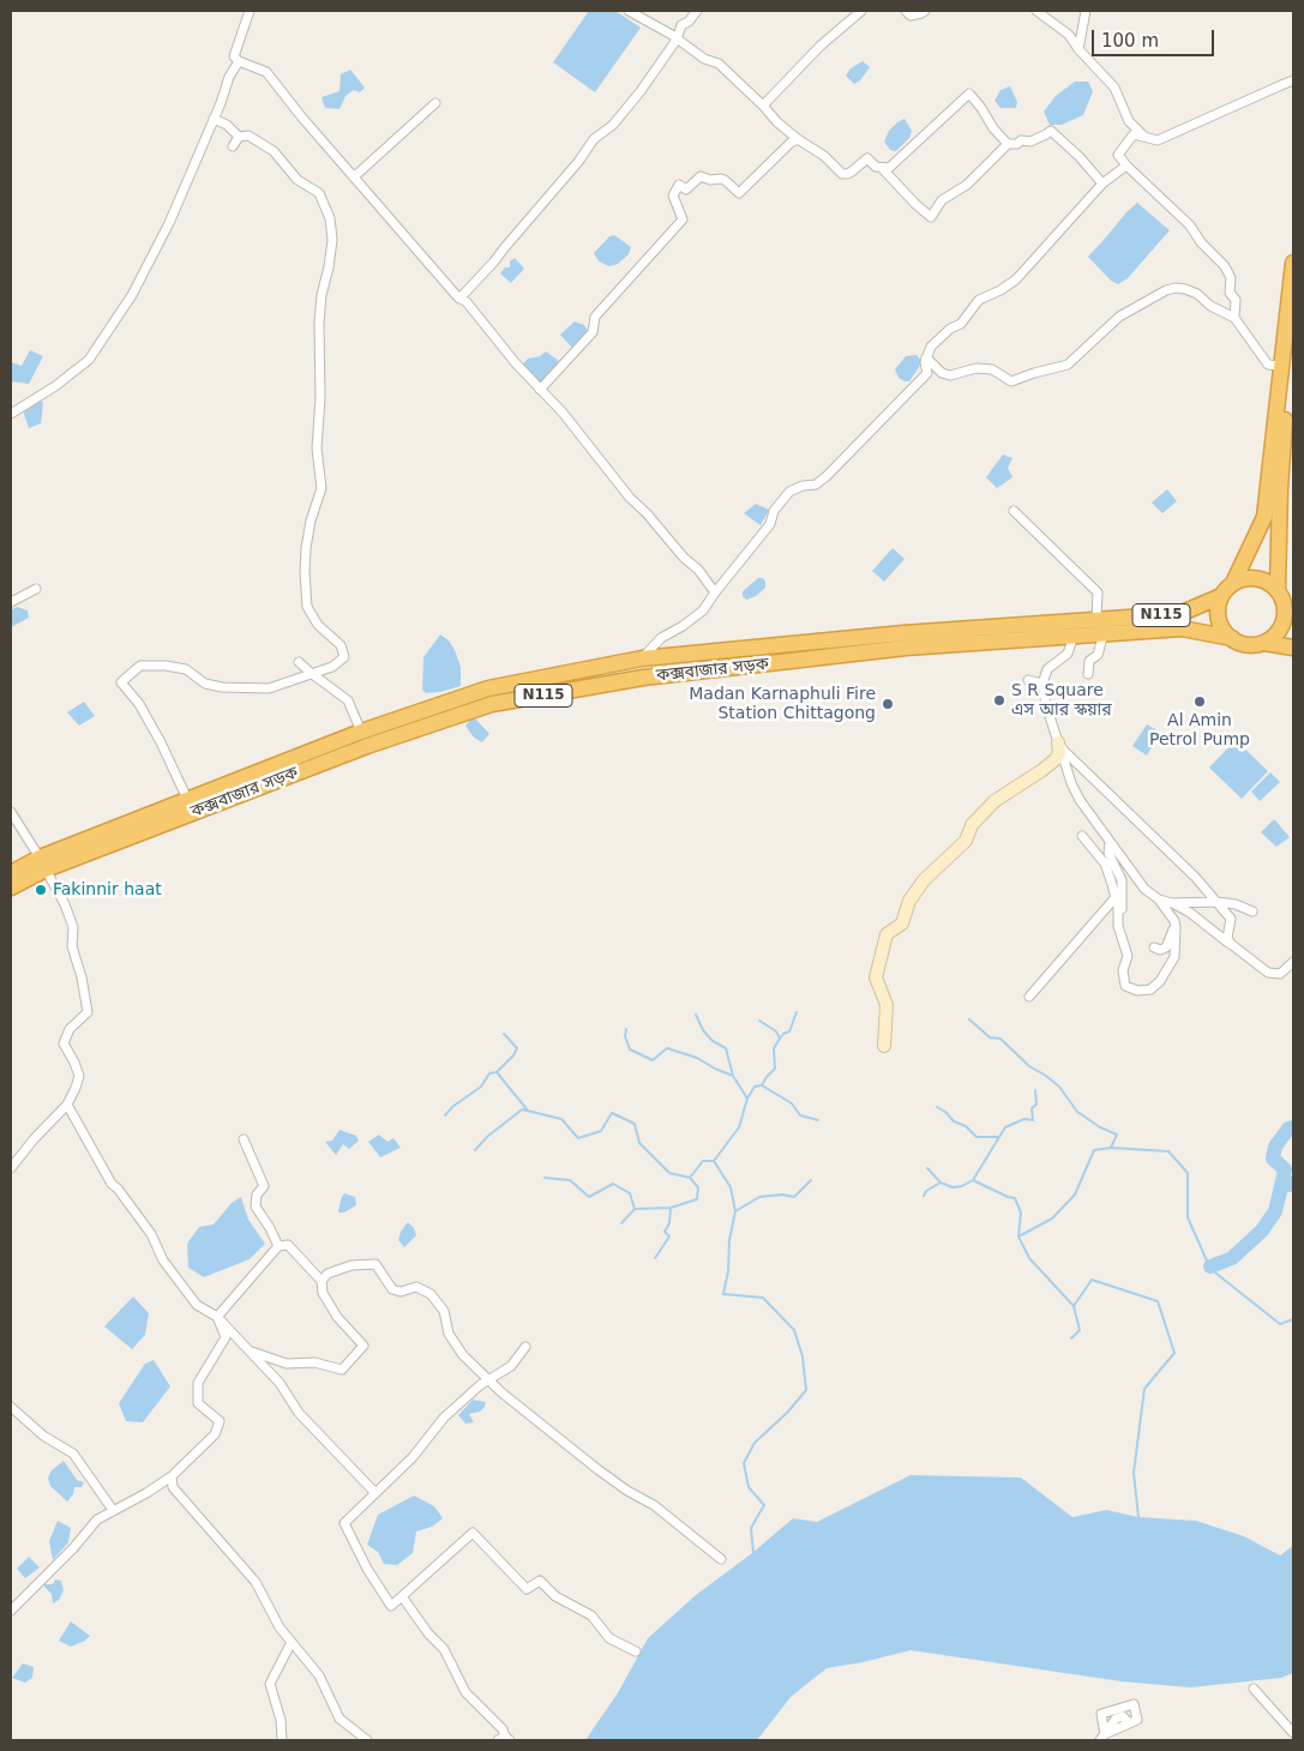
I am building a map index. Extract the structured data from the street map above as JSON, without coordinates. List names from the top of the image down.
{
  "streets": {
    "highway": ["N115", "কক্সবাজার সড়ক"]
  },
  "places": [
    "S R Square এস আর স্কয়ার",
    "Al Amin Petrol Pump",
    "Madan Karnaphuli Fire Station Chittagong",
    "Fakinnir haat"
  ],
  "scale_bar": "100 m"
}
